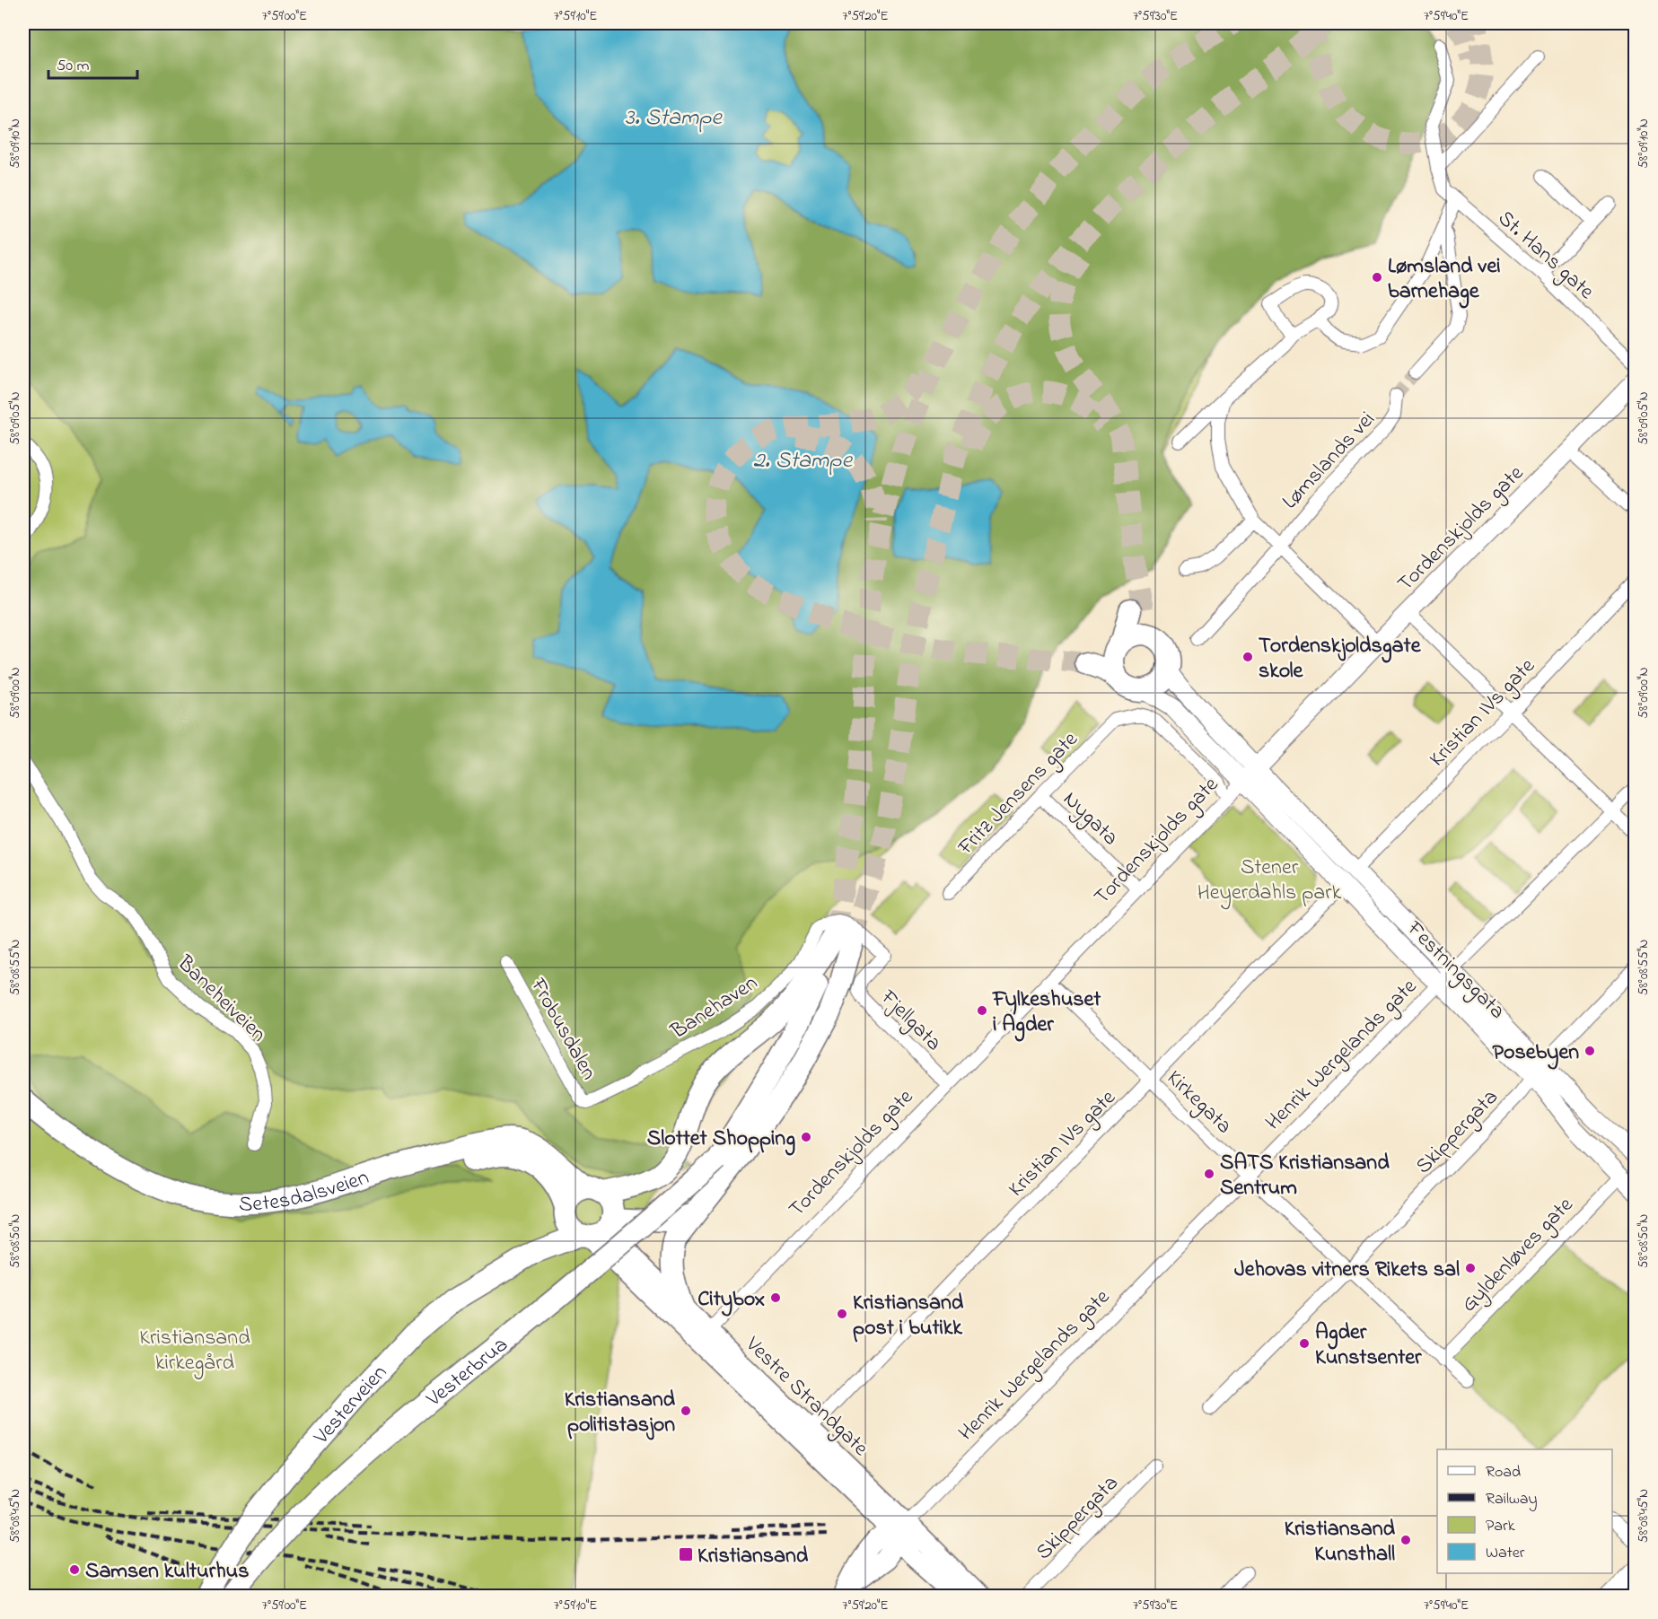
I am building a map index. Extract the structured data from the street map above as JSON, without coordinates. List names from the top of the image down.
{
  "streets": {
    "highway": ["Setesdalsveien", "Vesterbrua", "Vesterveien"],
    "main road": ["Tordenskjolds gate", "Festningsgata", "Vestre Strandgate"],
    "street": [
      "St. Hans gate",
      "Lømslands vei",
      "Kristian IVs gate",
      "Fritz Jensens gate",
      "Nygata",
      "Baneheiveien",
      "Banehaven",
      "Fjellgata",
      "Frobusdalen",
      "Henrik Wergelands gate",
      "Kirkegata",
      "Skippergata",
      "Gyldenløves gate"
    ]
  },
  "crossings": [
    ["Lømslands vei", "Tordenskjolds gate"],
    ["Tordenskjolds gate", "Nygata"],
    ["Tordenskjolds gate", "Festningsgata"],
    ["Tordenskjolds gate", "Fjellgata"],
    ["Tordenskjolds gate", "Kirkegata"],
    ["Tordenskjolds gate", "Vestre Strandgate"],
    ["Kristian IVs gate", "Festningsgata"],
    ["Kristian IVs gate", "Kirkegata"],
    ["Kristian IVs gate", "Vestre Strandgate"],
    ["Fritz Jensens gate", "Nygata"],
    ["Festningsgata", "Henrik Wergelands gate"],
    ["Festningsgata", "Skippergata"],
    ["Festningsgata", "Gyldenløves gate"],
    ["Banehaven", "Fjellgata"],
    ["Banehaven", "Frobusdalen"],
    ["Henrik Wergelands gate", "Kirkegata"],
    ["Henrik Wergelands gate", "Vestre Strandgate"],
    ["Kirkegata", "Skippergata"],
    ["Kirkegata", "Gyldenløves gate"],
    ["Setesdalsveien", "Vestre Strandgate"],
    ["Setesdalsveien", "Vesterveien"],
    ["Vestre Strandgate", "Vesterveien"]
  ],
  "water": ["3. Stampe", "2. Stampe"],
  "parks": ["Stener Heyerdahls park", "Kristiansand kirkegård"],
  "places": {
    "other": [
      "Lømsland vei barnehage",
      "Tordenskjoldsgate skole",
      "Fylkeshuset i Agder",
      "Posebyen",
      "Slottet Shopping",
      "SATS Kristiansand Sentrum",
      "Jehovas vitners Rikets sal",
      "Citybox",
      "Kristiansand post i butikk",
      "Agder Kunstsenter",
      "Kristiansand politistasjon",
      "Kristiansand Kunsthall",
      "Samsen kulturhus"
    ],
    "transit": ["Kristiansand"]
  },
  "legend": [
    "Road",
    "Railway",
    "Park",
    "Water"
  ],
  "scale_bar": "50 m",
  "coordinates": [
    "7°59'00\"E",
    "7°59'10\"E",
    "7°59'20\"E",
    "7°59'30\"E",
    "7°59'40\"E",
    "58°09'10\"N",
    "58°09'05\"N",
    "58°09'00\"N",
    "58°08'55\"N",
    "58°08'50\"N",
    "58°08'45\"N"
  ]
}
